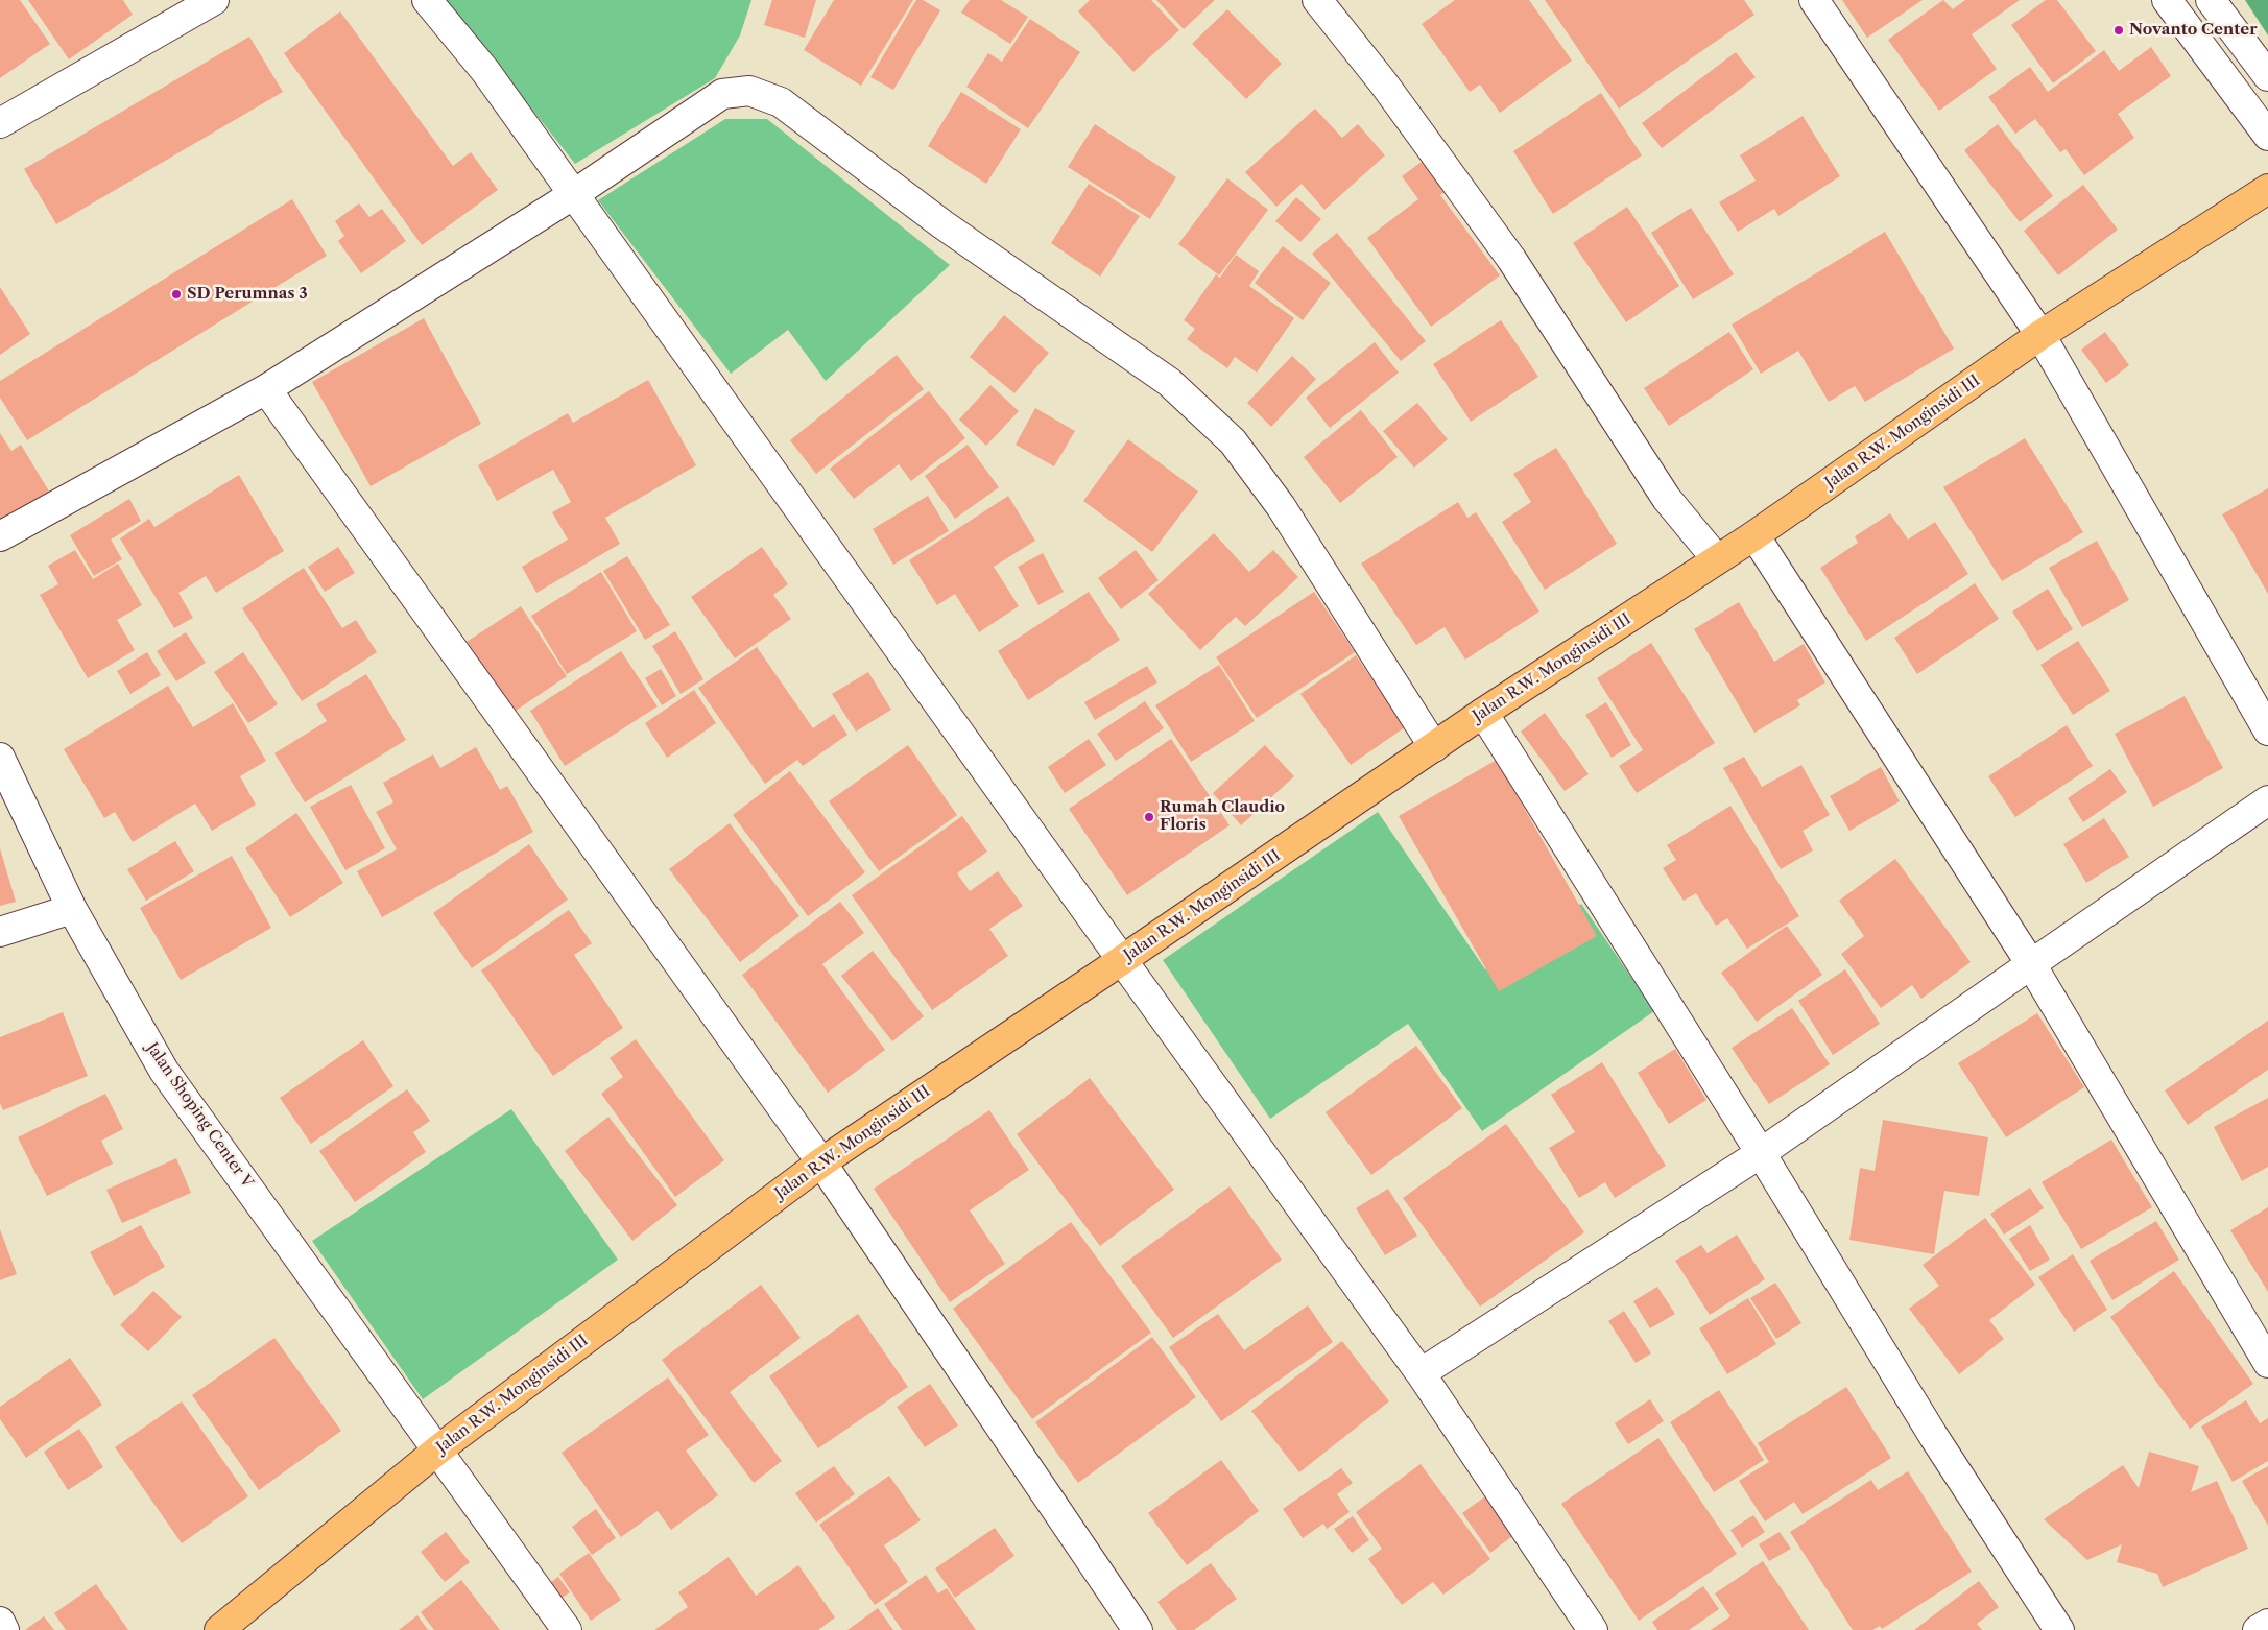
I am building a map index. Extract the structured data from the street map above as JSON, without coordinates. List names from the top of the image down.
{
  "streets": {
    "main road": ["Jalan R.W. Monginsidi III"],
    "street": ["Jalan Shoping Center V"]
  },
  "crossings": [
    ["Jalan R.W. Monginsidi III", "Jalan Shoping Center V"]
  ],
  "places": ["Novanto Center", "SD Perumnas 3", "Rumah Claudio Floris"]
}
